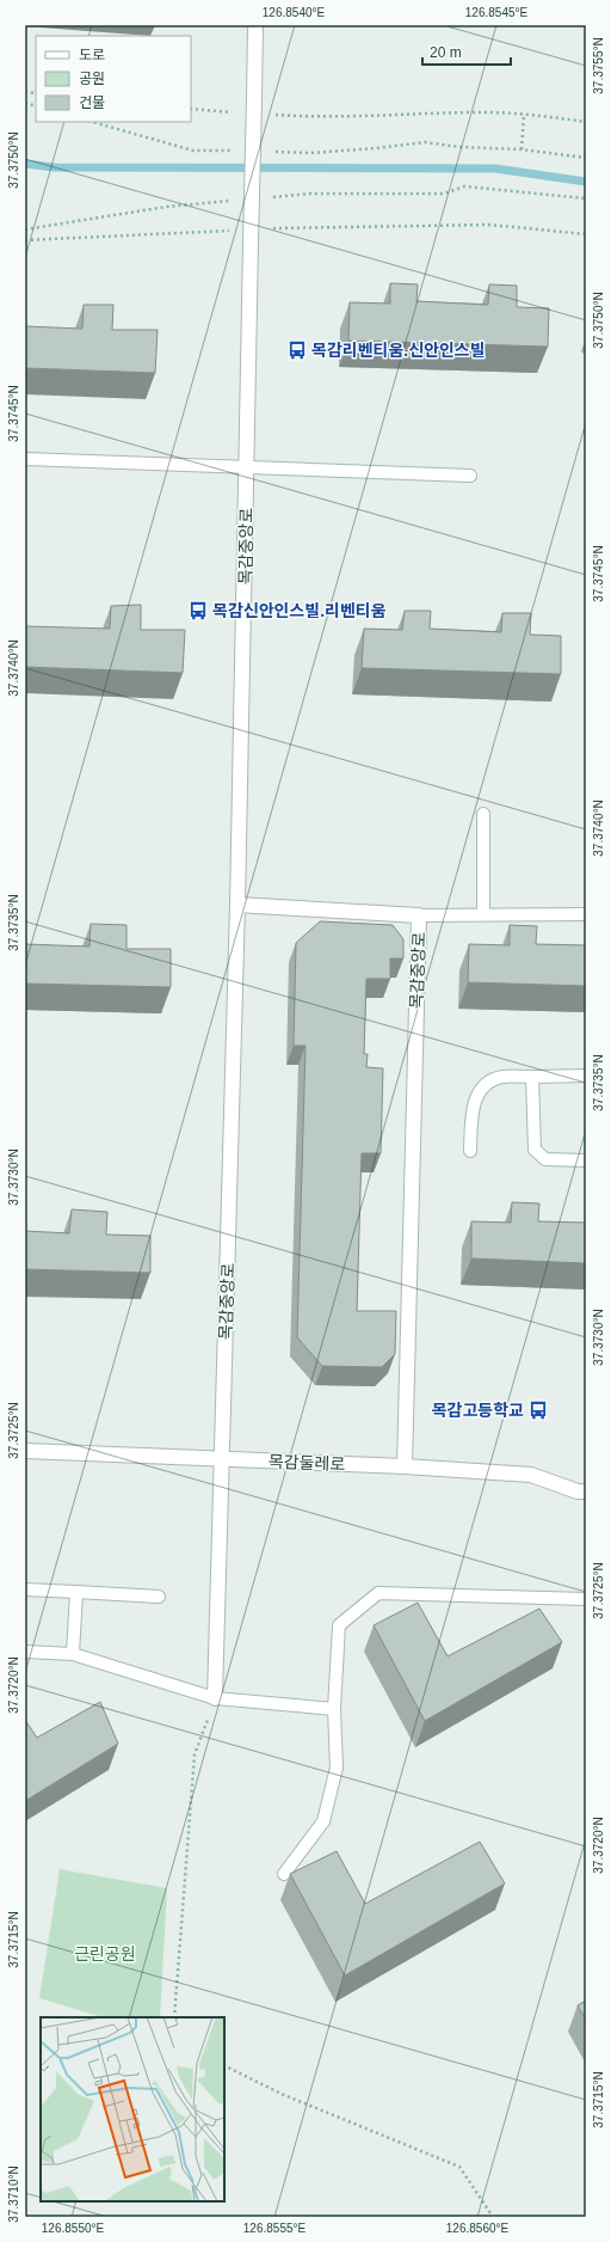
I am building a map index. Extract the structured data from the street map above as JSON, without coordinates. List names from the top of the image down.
{
  "streets": {
    "street": ["목감중앙로", "목감둘레로"]
  },
  "crossings": [
    ["목감중앙로", "목감둘레로"]
  ],
  "parks": ["근린공원"],
  "places": {
    "bus stop": ["목감리벤티움.신안인스빌", "목감신안인스빌.리벤티움", "목감고등학교"]
  },
  "legend": ["도로", "공원", "건물"],
  "scale_bar": "20 m",
  "coordinates": [
    "126.8540°E",
    "126.8545°E",
    "37.3755°N",
    "37.3750°N",
    "37.3745°N",
    "37.3740°N",
    "37.3735°N",
    "37.3730°N",
    "37.3725°N",
    "37.3720°N",
    "37.3715°N",
    "37.3710°N",
    "126.8550°E",
    "126.8555°E",
    "126.8560°E"
  ]
}
